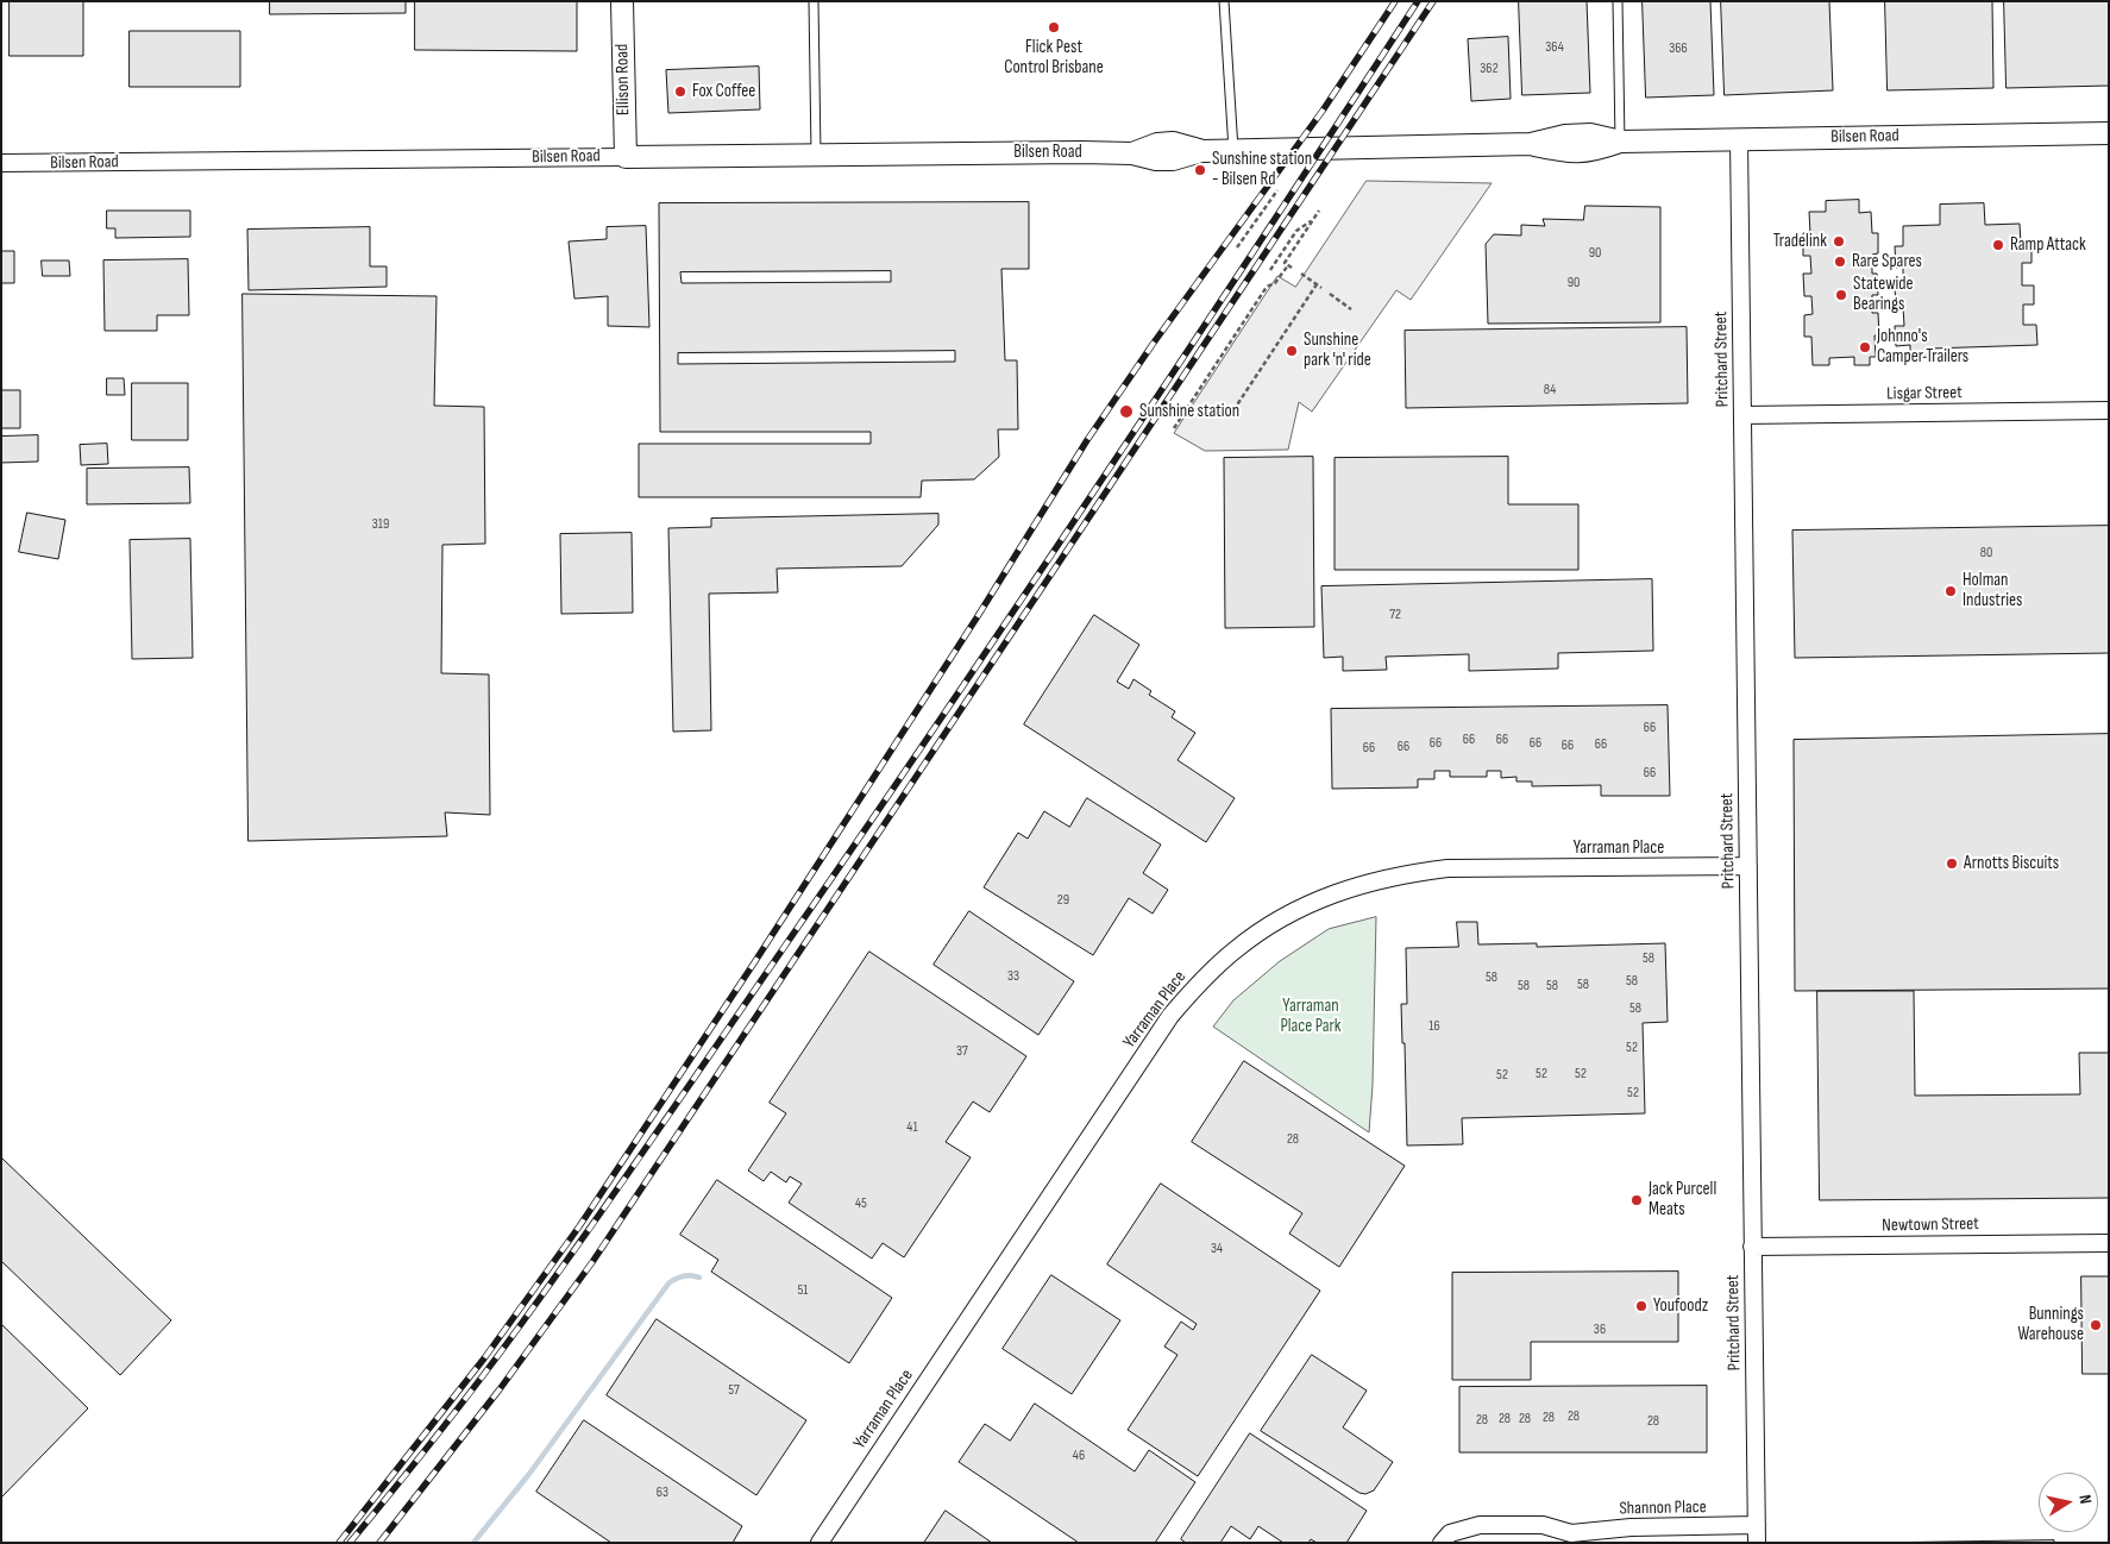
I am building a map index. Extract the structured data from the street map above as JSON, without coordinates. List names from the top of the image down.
{
  "streets": {
    "street": [
      "Ellison Road",
      "Bilsen Road",
      "Pritchard Street",
      "Lisgar Street",
      "Yarraman Place",
      "Newtown Street",
      "Shannon Place"
    ]
  },
  "crossings": [
    ["Ellison Road", "Bilsen Road"],
    ["Bilsen Road", "Pritchard Street"],
    ["Pritchard Street", "Lisgar Street"],
    ["Pritchard Street", "Yarraman Place"],
    ["Pritchard Street", "Newtown Street"],
    ["Pritchard Street", "Shannon Place"]
  ],
  "parks": ["Yarraman Place Park"],
  "places": [
    "Flick Pest Control Brisbane",
    "Fox Coffee",
    "Sunshine station - Bilsen Rd",
    "Tradelink",
    "Ramp Attack",
    "Rare Spares",
    "Statewide Bearings",
    "Johnno's Camper Trailers",
    "Sunshine park 'n' ride",
    "Sunshine station",
    "Holman Industries",
    "Arnotts Biscuits",
    "Jack Purcell Meats",
    "Youfoodz",
    "Bunnings Warehouse"
  ],
  "house_numbers": [
    "364",
    "366",
    "362",
    "90",
    "90",
    "84",
    "319",
    "80",
    "72",
    "66",
    "66",
    "66",
    "66",
    "66",
    "66",
    "66",
    "66",
    "66",
    "66",
    "29",
    "58",
    "33",
    "58",
    "58",
    "58",
    "58",
    "58",
    "58",
    "16",
    "52",
    "37",
    "52",
    "52",
    "52",
    "52",
    "41",
    "28",
    "45",
    "34",
    "51",
    "36",
    "57",
    "28",
    "28",
    "28",
    "28",
    "28",
    "28",
    "46",
    "63"
  ],
  "north": "right"
}
